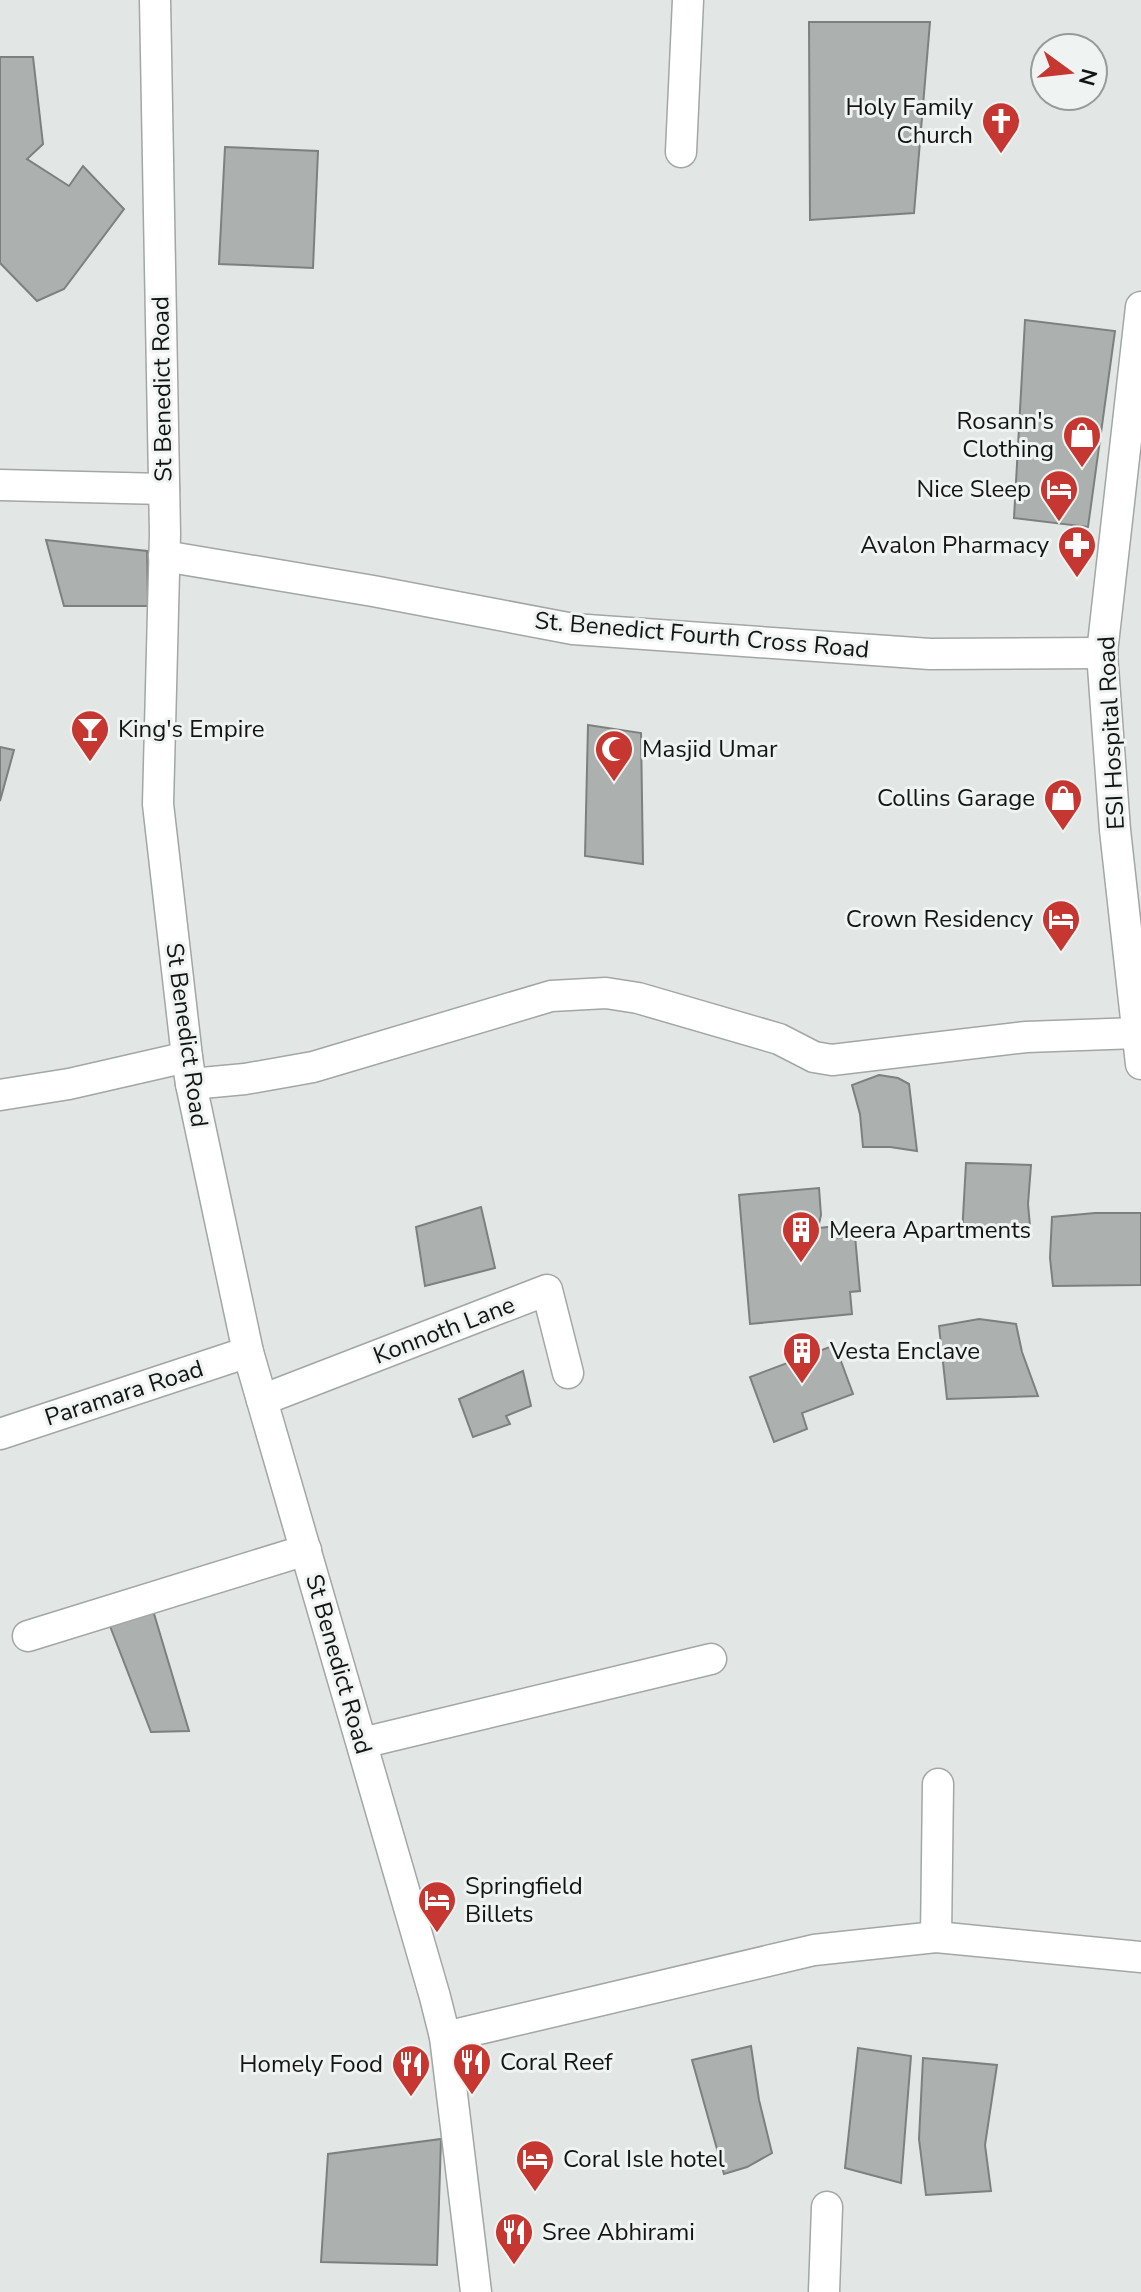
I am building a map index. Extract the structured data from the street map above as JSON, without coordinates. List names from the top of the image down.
{
  "streets": {
    "street": [
      "St Benedict Road",
      "St. Benedict Fourth Cross Road",
      "ESI Hospital Road",
      "Konnoth Lane",
      "Paramara Road"
    ]
  },
  "crossings": [
    ["St Benedict Road", "St. Benedict Fourth Cross Road"],
    ["St Benedict Road", "Konnoth Lane"],
    ["St Benedict Road", "Paramara Road"],
    ["St. Benedict Fourth Cross Road", "ESI Hospital Road"]
  ],
  "places": {
    "church": ["Holy Family Church"],
    "shop": ["Rosann's Clothing", "Collins Garage"],
    "hotel": [
      "Nice Sleep",
      "Crown Residency",
      "Springfield Billets",
      "Coral Isle hotel"
    ],
    "pharmacy": ["Avalon Pharmacy"],
    "bar": ["King's Empire"],
    "mosque": ["Masjid Umar"],
    "building": ["Meera Apartments", "Vesta Enclave"],
    "restaurant": ["Coral Reef", "Homely Food", "Sree Abhirami"]
  },
  "north": "right"
}
